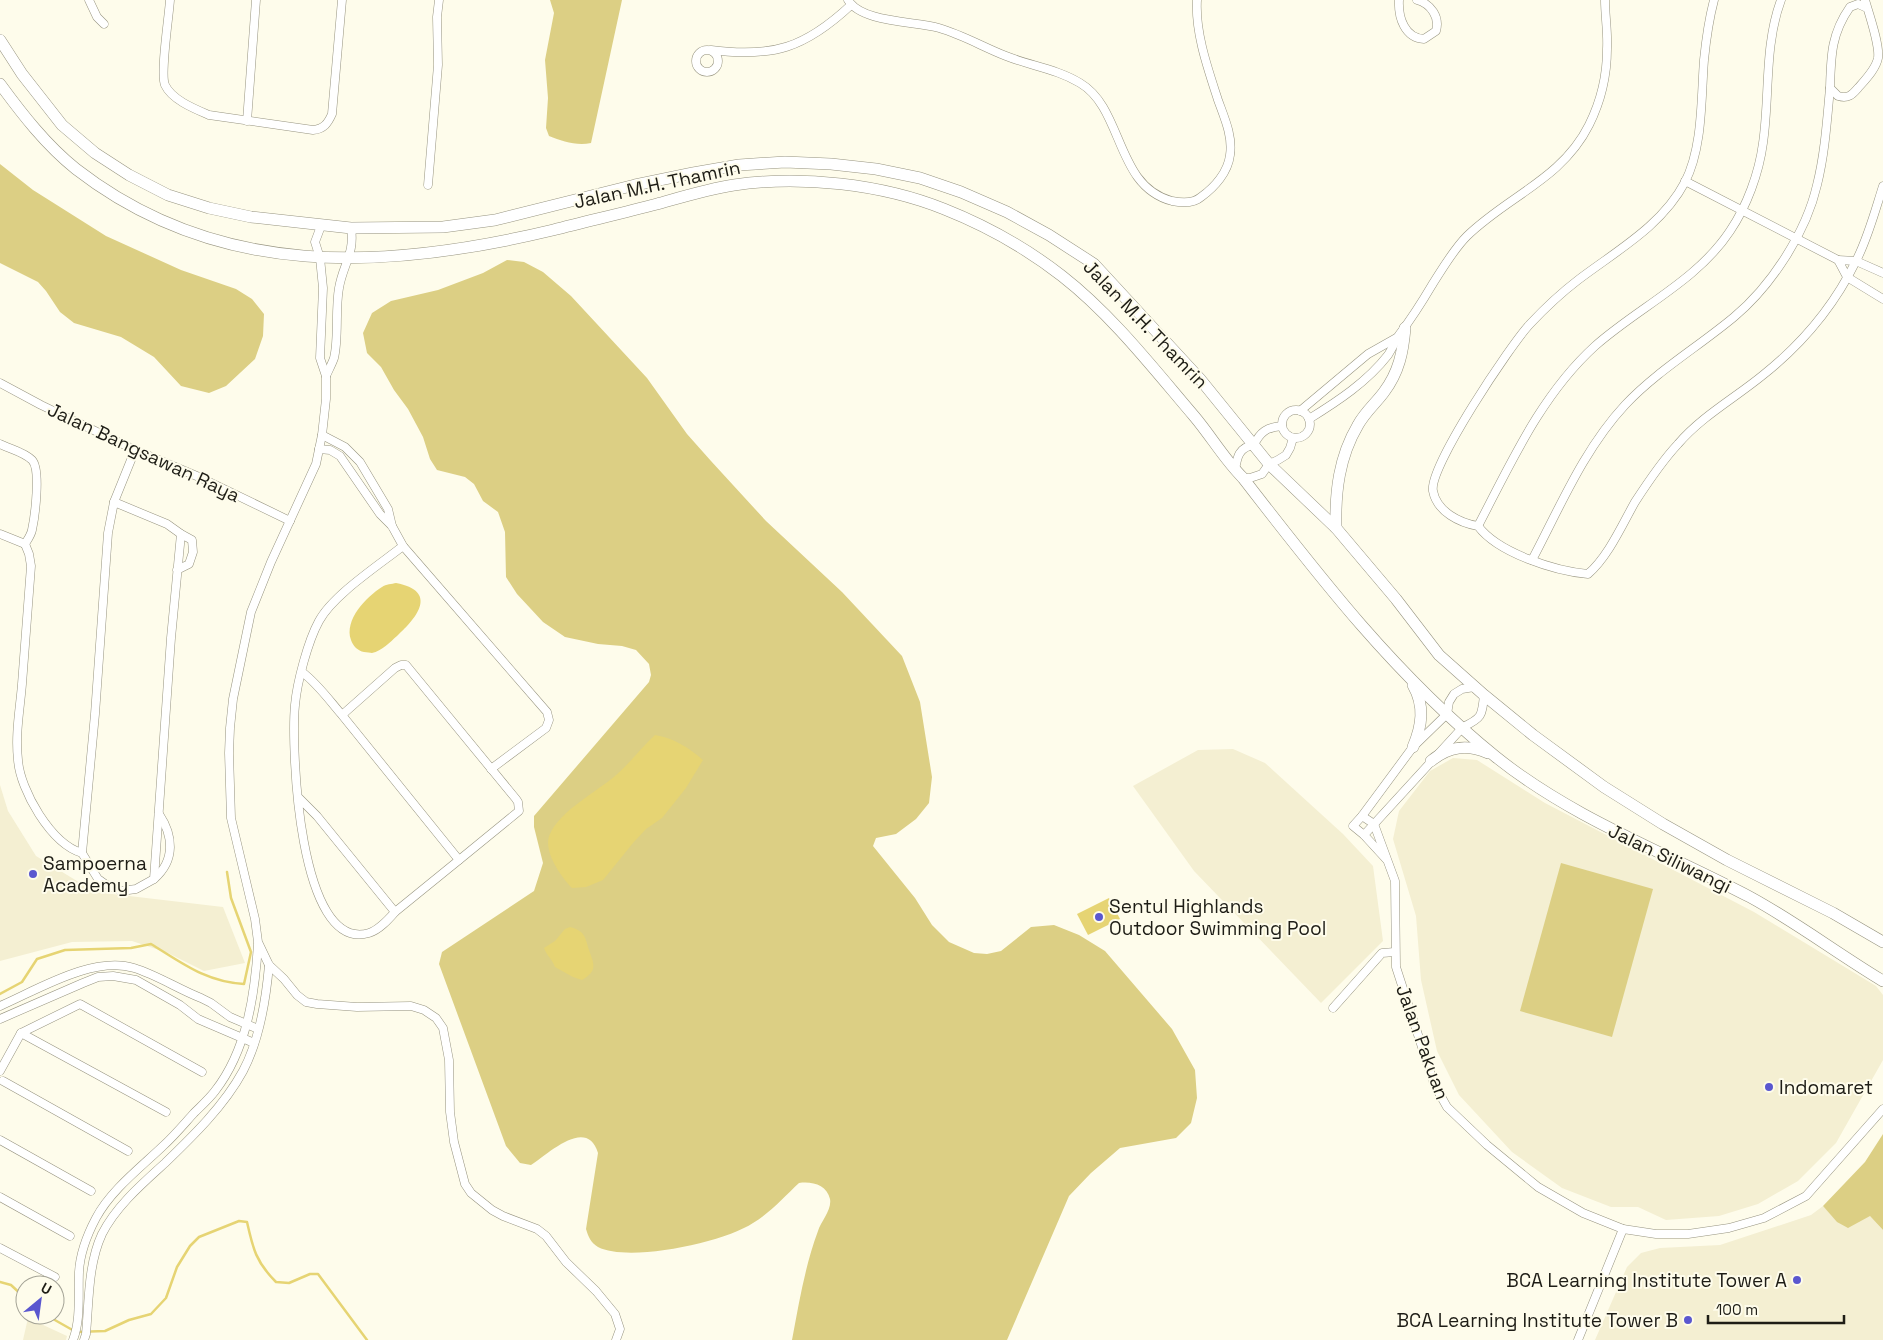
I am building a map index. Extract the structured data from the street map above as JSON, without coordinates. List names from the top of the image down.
{
  "streets": {
    "main road": ["Jalan M.H. Thamrin", "Jalan Siliwangi"],
    "street": ["Jalan Bangsawan Raya", "Jalan Pakuan"]
  },
  "crossings": [
    ["Jalan M.H. Thamrin", "Jalan Siliwangi"]
  ],
  "places": [
    "Sampoerna Academy",
    "Sentul Highlands Outdoor Swimming Pool",
    "Indomaret",
    "BCA Learning Institute Tower A",
    "BCA Learning Institute Tower B"
  ],
  "scale_bar": "100 m",
  "north": "top right"
}
